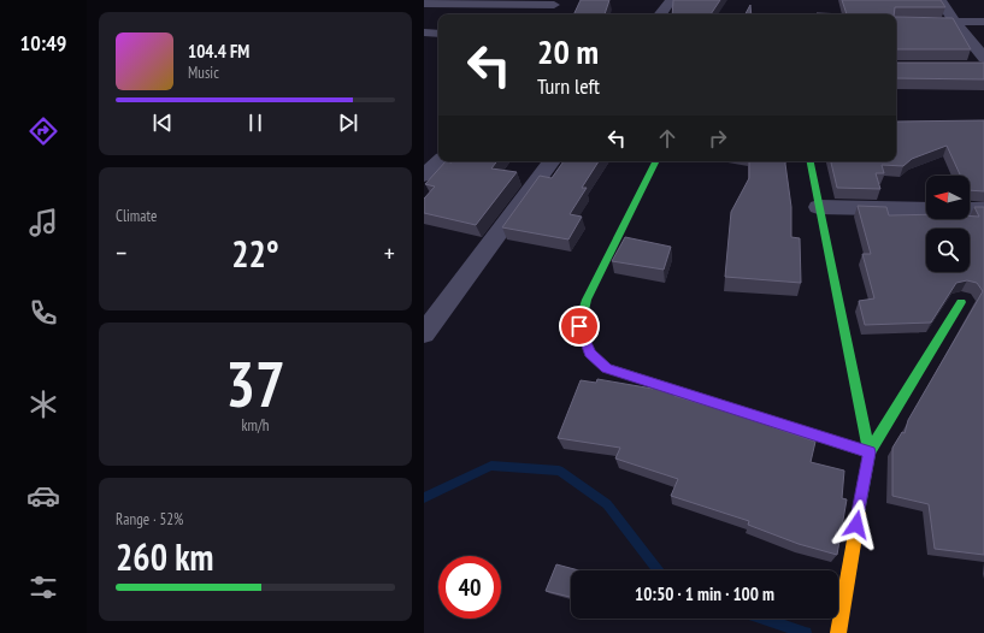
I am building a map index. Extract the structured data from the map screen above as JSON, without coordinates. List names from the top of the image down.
{
  "north": "left",
  "page": {
    "tabs": "10:49",
    "turn": ["20 m", "Turn left"],
    "song": ["104.4 FM", "Music"],
    "tile": [
      "Climate",
      ["37", "km/h"],
      ["Range · 52%", "260 km"]
    ],
    "heat": ["−", "22°", "+"],
    "limit": "40",
    "trip": "10:50 · 1 min · 100 m"
  }
}
